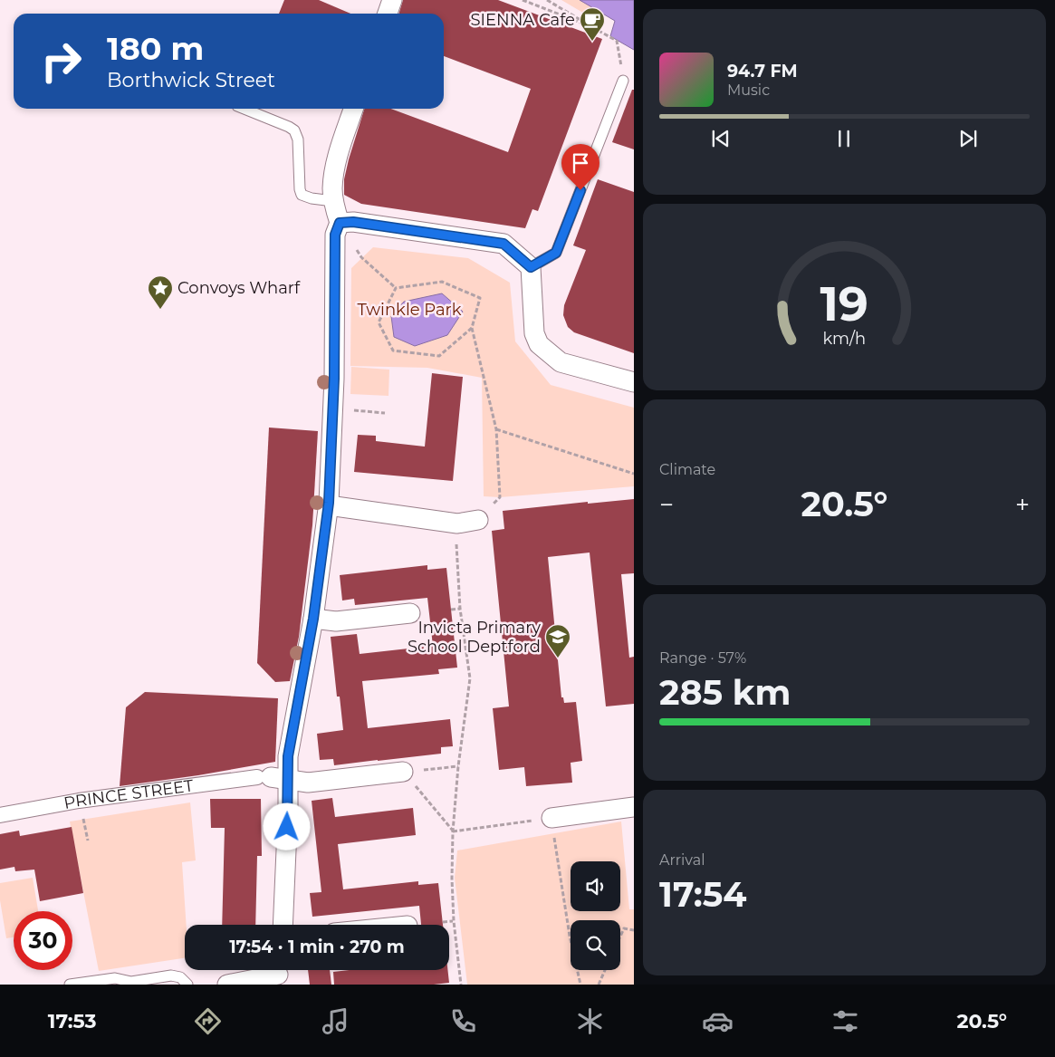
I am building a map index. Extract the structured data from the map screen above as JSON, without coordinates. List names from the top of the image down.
{
  "streets": {
    "street": ["PRINCE STREET"]
  },
  "parks": ["Twinkle Park"],
  "places": {
    "cafe": ["SIENNA Cafe"],
    "place": ["Convoys Wharf"],
    "school or university": ["Invicta Primary School Deptford"]
  },
  "page": {
    "turn": ["180 m", "Borthwick Street"],
    "song": ["94.7 FM", "Music"],
    "tile": [
      "Climate",
      ["Range · 57%", "285 km"],
      ["Arrival", "17:54"]
    ],
    "heat": ["−", "20.5°", "+"],
    "limit": "30",
    "trip": "17:54 · 1 min · 270 m",
    "tabs": ["17:53", "20.5°"],
    "gauge": ["19", "km/h"]
  }
}
